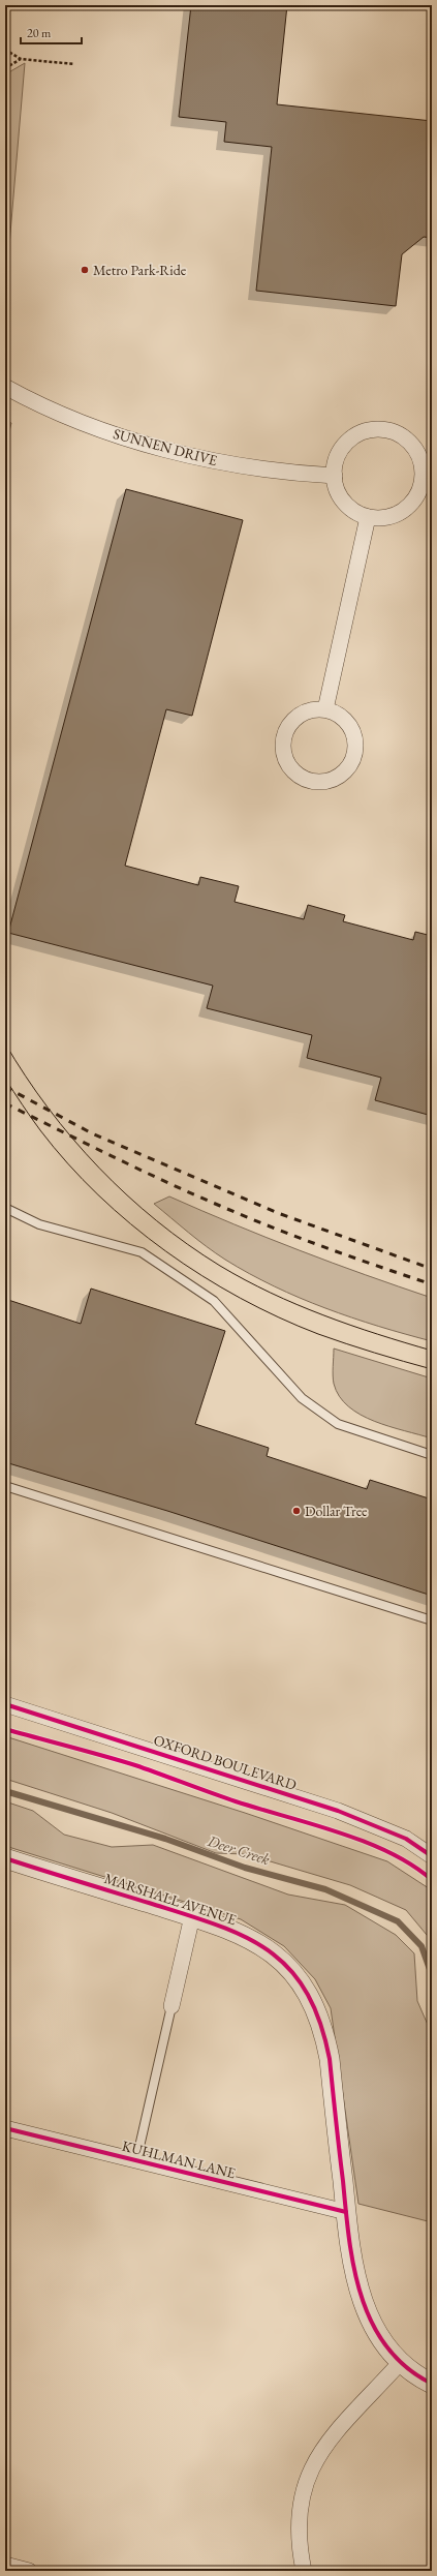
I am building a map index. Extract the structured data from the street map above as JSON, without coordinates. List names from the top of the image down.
{
  "streets": {
    "street": [
      "SUNNEN DRIVE",
      "OXFORD BOULEVARD",
      "MARSHALL AVENUE",
      "KUHLMAN LANE"
    ]
  },
  "crossings": [
    ["MARSHALL AVENUE", "KUHLMAN LANE"]
  ],
  "water": ["Deer Creek"],
  "places": ["Metro Park-Ride", "Dollar Tree"],
  "scale_bar": "20 m"
}
